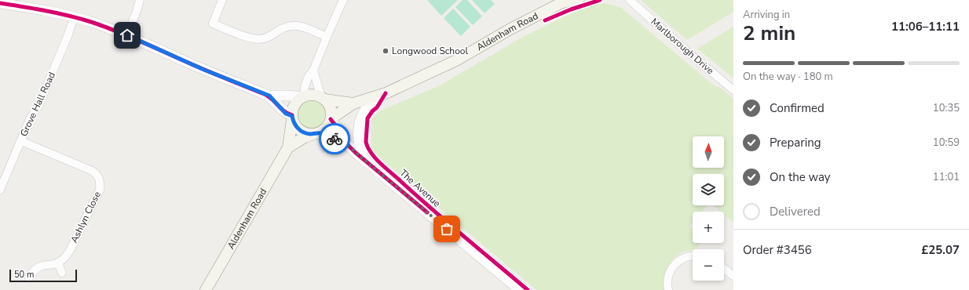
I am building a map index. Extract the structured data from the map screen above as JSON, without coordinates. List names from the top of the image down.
{
  "streets": {
    "main road": ["Aldenham Road"],
    "street": [
      "Marlborough Drive",
      "Grove Hall Road",
      "The Avenue",
      "Ashlyn Close"
    ]
  },
  "crossings": [
    ["Aldenham Road", "The Avenue"],
    ["Grove Hall Road", "Ashlyn Close"]
  ],
  "places": ["Longwood School"],
  "scale_bar": "50 m",
  "north": "top",
  "page": {
    "heading": ["2 min", "Arriving in", "11:06–11:11"],
    "panel": ["Order #3456", "£25.07"],
    "bar": "On the way · 180 m",
    "list": [
      ["Confirmed", "10:35"],
      ["Preparing", "10:59"],
      ["On the way", "11:01"],
      "Delivered"
    ],
    "map_buttons": ["+", "−"],
    "scale": "50 m"
  }
}
